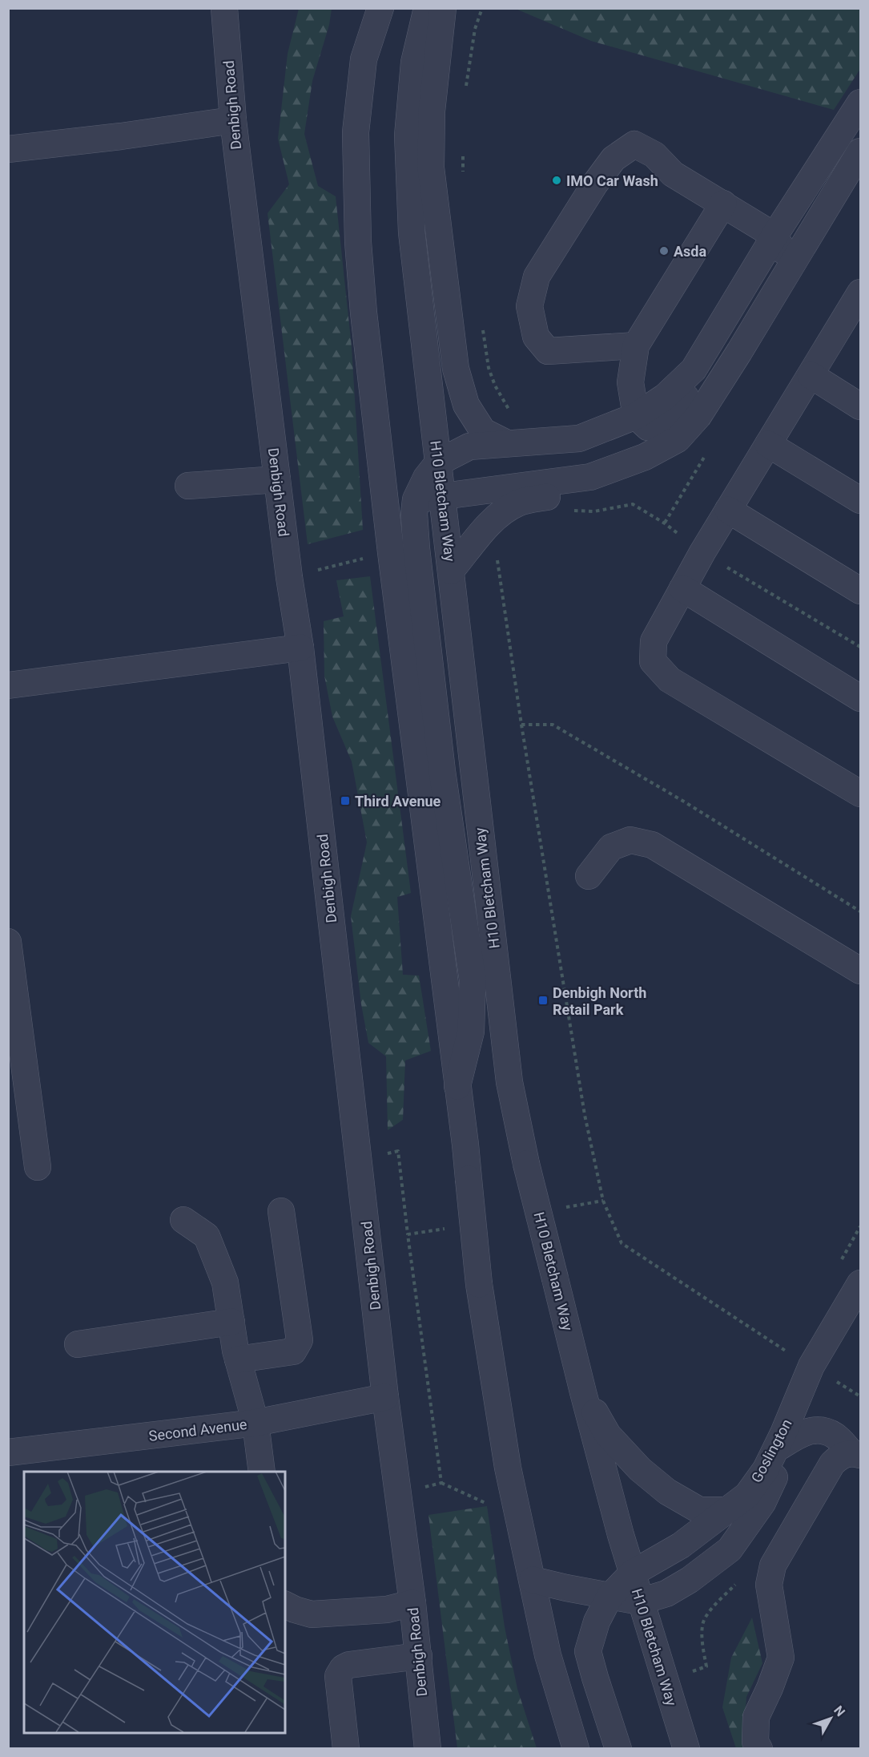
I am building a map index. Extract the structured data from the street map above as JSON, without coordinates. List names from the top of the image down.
{
  "streets": {
    "street": [
      "Denbigh Road",
      "H10 Bletcham Way",
      "Second Avenue",
      "Goslington"
    ]
  },
  "crossings": [
    ["Denbigh Road", "Second Avenue"],
    ["H10 Bletcham Way", "Goslington"]
  ],
  "places": {
    "other": ["IMO Car Wash", "Asda"],
    "transit": ["Third Avenue", "Denbigh North Retail Park"]
  },
  "north": "top right"
}
